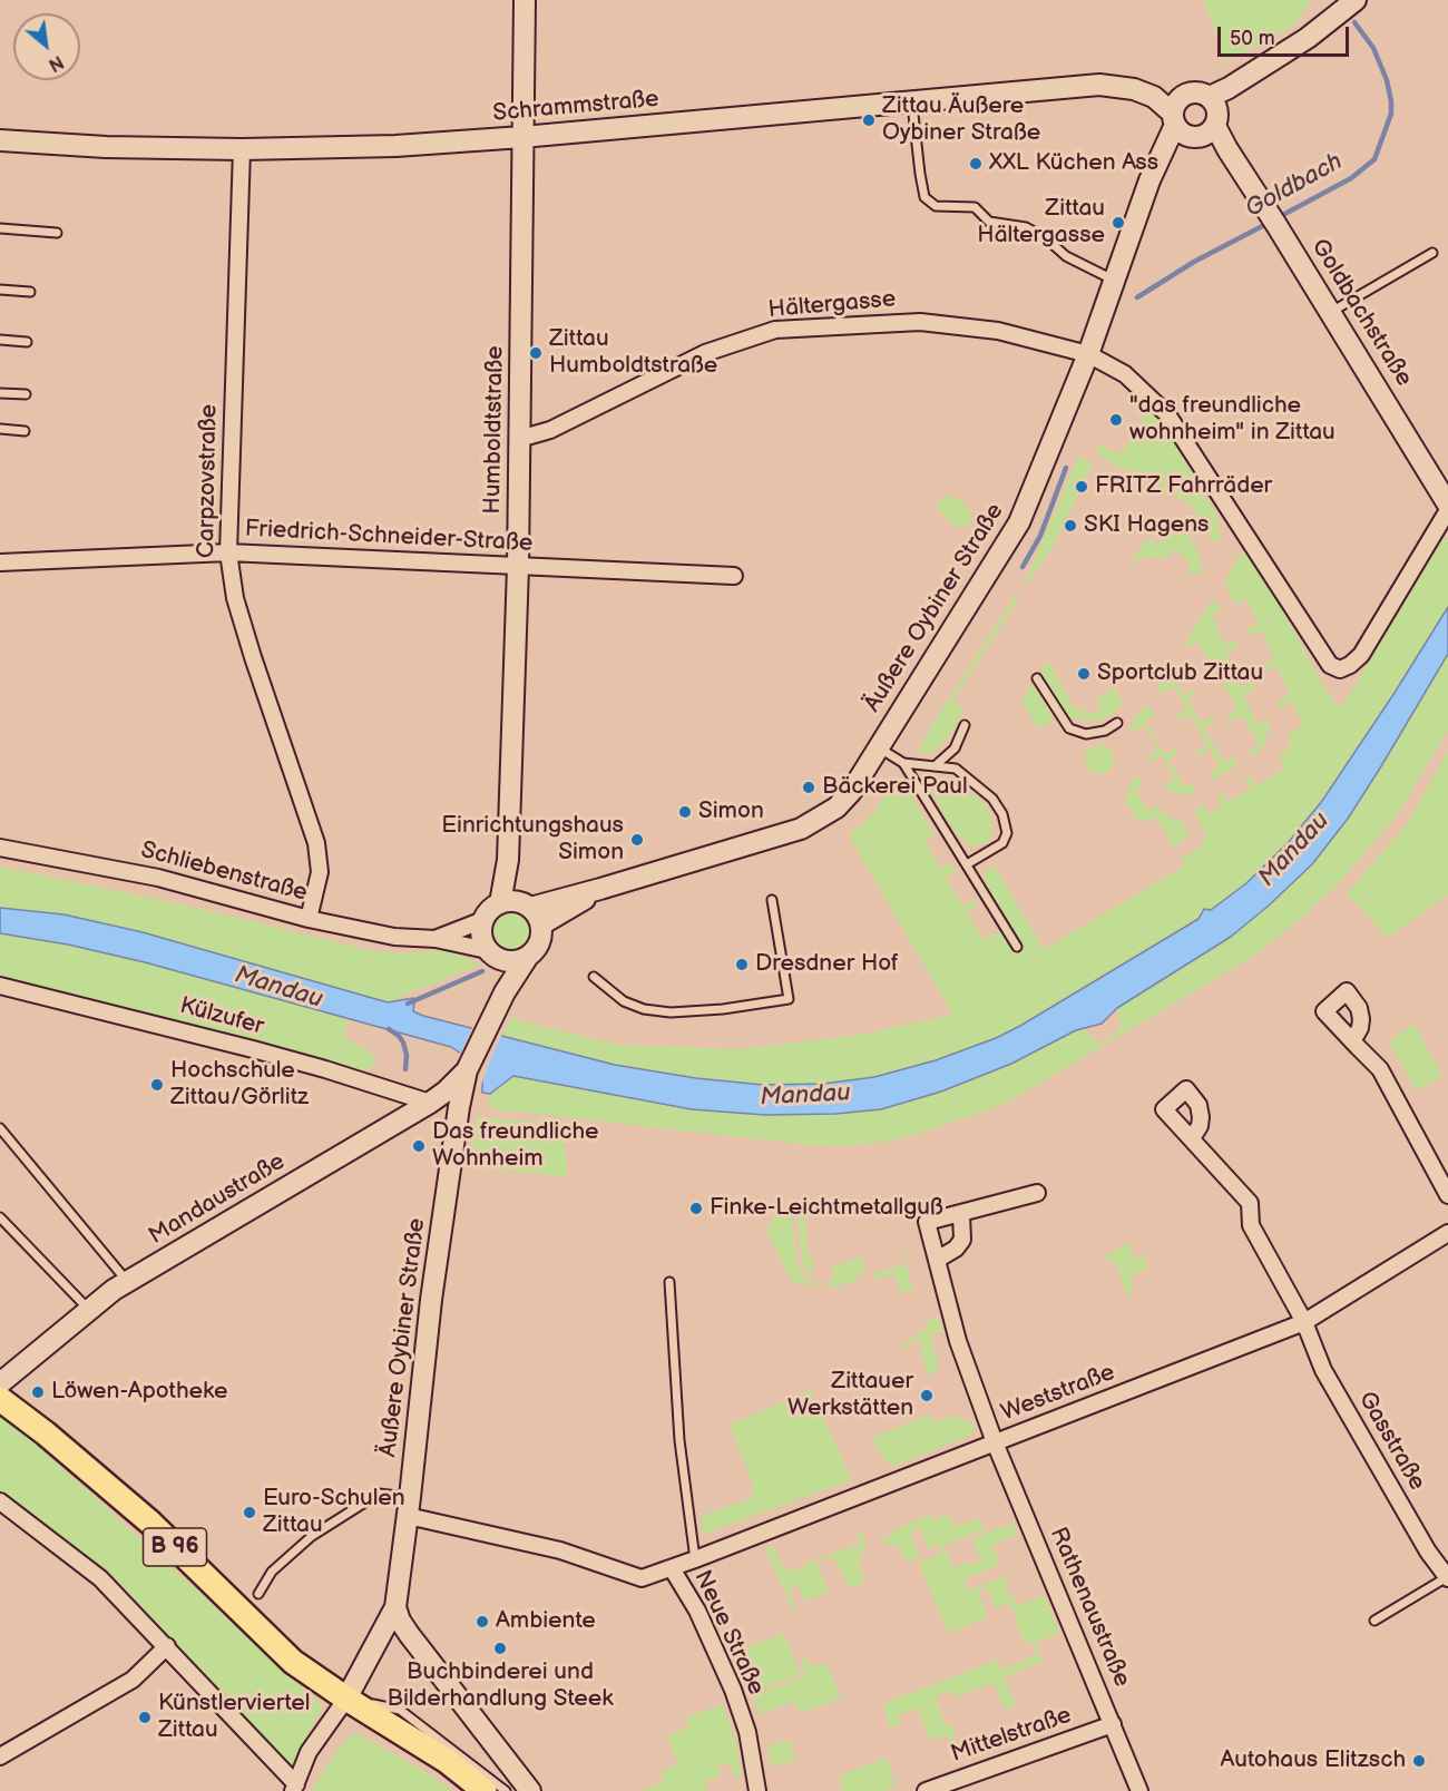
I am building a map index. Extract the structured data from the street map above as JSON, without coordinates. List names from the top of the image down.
{
  "streets": {
    "main road": [
      "Schrammstraße",
      "Goldbachstraße",
      "Humboldtstraße",
      "Äußere Oybiner Straße",
      "Mandaustraße",
      "B 96"
    ],
    "street": [
      "Hältergasse",
      "Carpzovstraße",
      "Friedrich-Schneider-Straße",
      "Schliebenstraße",
      "Külzufer",
      "Weststraße",
      "Gasstraße",
      "Rathenaustraße",
      "Neue Straße",
      "Mittelstraße"
    ]
  },
  "crossings": [
    ["Schrammstraße", "Goldbachstraße"],
    ["Schrammstraße", "Humboldtstraße"],
    ["Schrammstraße", "Carpzovstraße"],
    ["Schrammstraße", "Äußere Oybiner Straße"],
    ["Hältergasse", "Goldbachstraße"],
    ["Hältergasse", "Humboldtstraße"],
    ["Hältergasse", "Äußere Oybiner Straße"],
    ["Goldbachstraße", "Äußere Oybiner Straße"],
    ["Humboldtstraße", "Friedrich-Schneider-Straße"],
    ["Humboldtstraße", "Äußere Oybiner Straße"],
    ["Humboldtstraße", "Schliebenstraße"],
    ["Humboldtstraße", "Mandaustraße"],
    ["Carpzovstraße", "Friedrich-Schneider-Straße"],
    ["Carpzovstraße", "Schliebenstraße"],
    ["Äußere Oybiner Straße", "Schliebenstraße"],
    ["Äußere Oybiner Straße", "Külzufer"],
    ["Äußere Oybiner Straße", "Mandaustraße"],
    ["Äußere Oybiner Straße", "B 96"],
    ["Äußere Oybiner Straße", "Neue Straße"],
    ["Schliebenstraße", "Mandaustraße"],
    ["Külzufer", "Mandaustraße"],
    ["Weststraße", "Gasstraße"],
    ["Weststraße", "Rathenaustraße"],
    ["Weststraße", "Neue Straße"],
    ["Rathenaustraße", "Mittelstraße"]
  ],
  "water": ["Goldbach", "Mandau"],
  "places": [
    "Zittau Äußere Oybiner Straße",
    "XXL Küchen Ass",
    "Zittau Hältergasse",
    "Zittau Humboldtstraße",
    "\"das freundliche wohnheim\" in Zittau",
    "FRITZ Fahrräder",
    "SKI Hagens",
    "Sportclub Zittau",
    "Bäckerei Paul",
    "Simon",
    "Einrichtungshaus Simon",
    "Dresdner Hof",
    "Hochschule Zittau/Görlitz",
    "Das freundliche Wohnheim",
    "Finke-Leichtmetallguß",
    "Löwen-Apotheke",
    "Zittauer Werkstätten",
    "Euro-Schulen Zittau",
    "Ambiente",
    "Buchbinderei und Bilderhandlung Steek",
    "Künstlerviertel Zittau",
    "Autohaus Elitzsch"
  ],
  "scale_bar": "50 m",
  "north": "bottom right"
}
